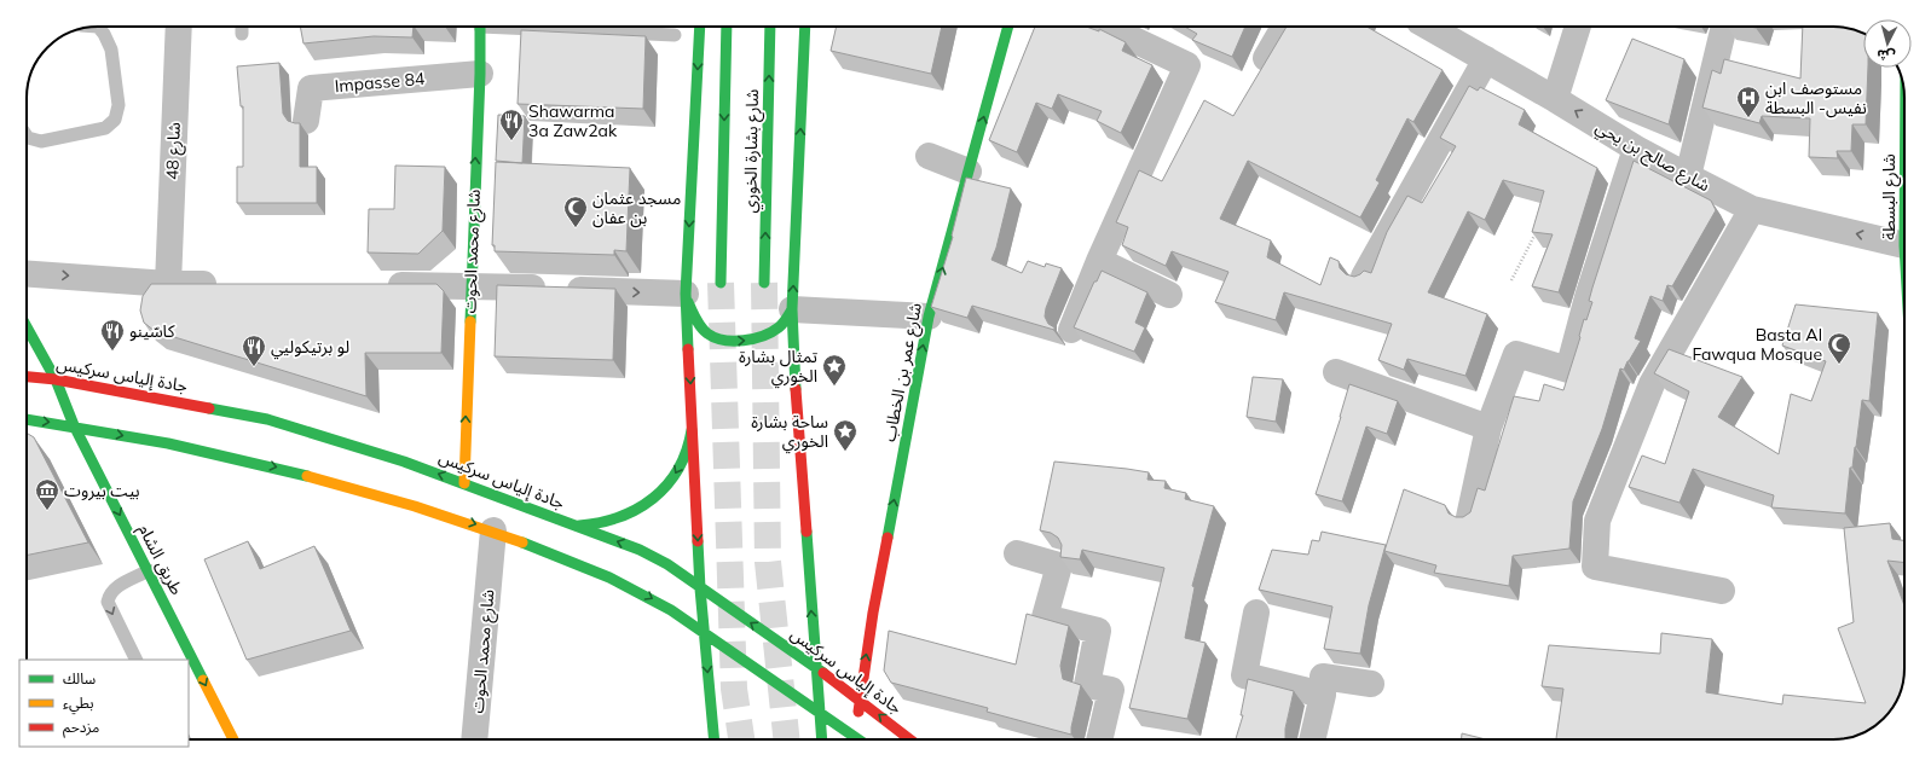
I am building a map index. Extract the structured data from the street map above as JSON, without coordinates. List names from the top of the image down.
{
  "streets": {
    "main road": [
      "شارع بشارة الخوري",
      "شارع محمد الحوت",
      "شارع عمر بن الخطاب",
      "جادة إلياس سركيس",
      "طريق الشام"
    ],
    "street": ["Impasse 84", "شارع 48", "شارع صالح بن يحي"]
  },
  "crossings": [
    ["Impasse 84", "شارع محمد الحوت"],
    ["شارع محمد الحوت", "جادة إلياس سركيس"],
    ["شارع عمر بن الخطاب", "جادة إلياس سركيس"],
    ["جادة إلياس سركيس", "طريق الشام"]
  ],
  "one_way": ["شارع صالح بن يحي", "شارع محمد الحوت", "طريق الشام"],
  "places": {
    "hospital": ["مستوصف ابن نفيس- البسطة"],
    "restaurant": ["Shawarma 3a Zaw2ak", "كاسّينو", "لو برتيكوليي"],
    "mosque": ["مسجد عثمان بن عفان", "Basta Al Fawqua Mosque"],
    "place": ["تمثال بشارة الخوري", "ساحة بشارة الخوري"],
    "museum": ["بيت بيروت"]
  },
  "legend": ["سالك", "بطيء", "مزدحم"],
  "north": "bottom"
}
